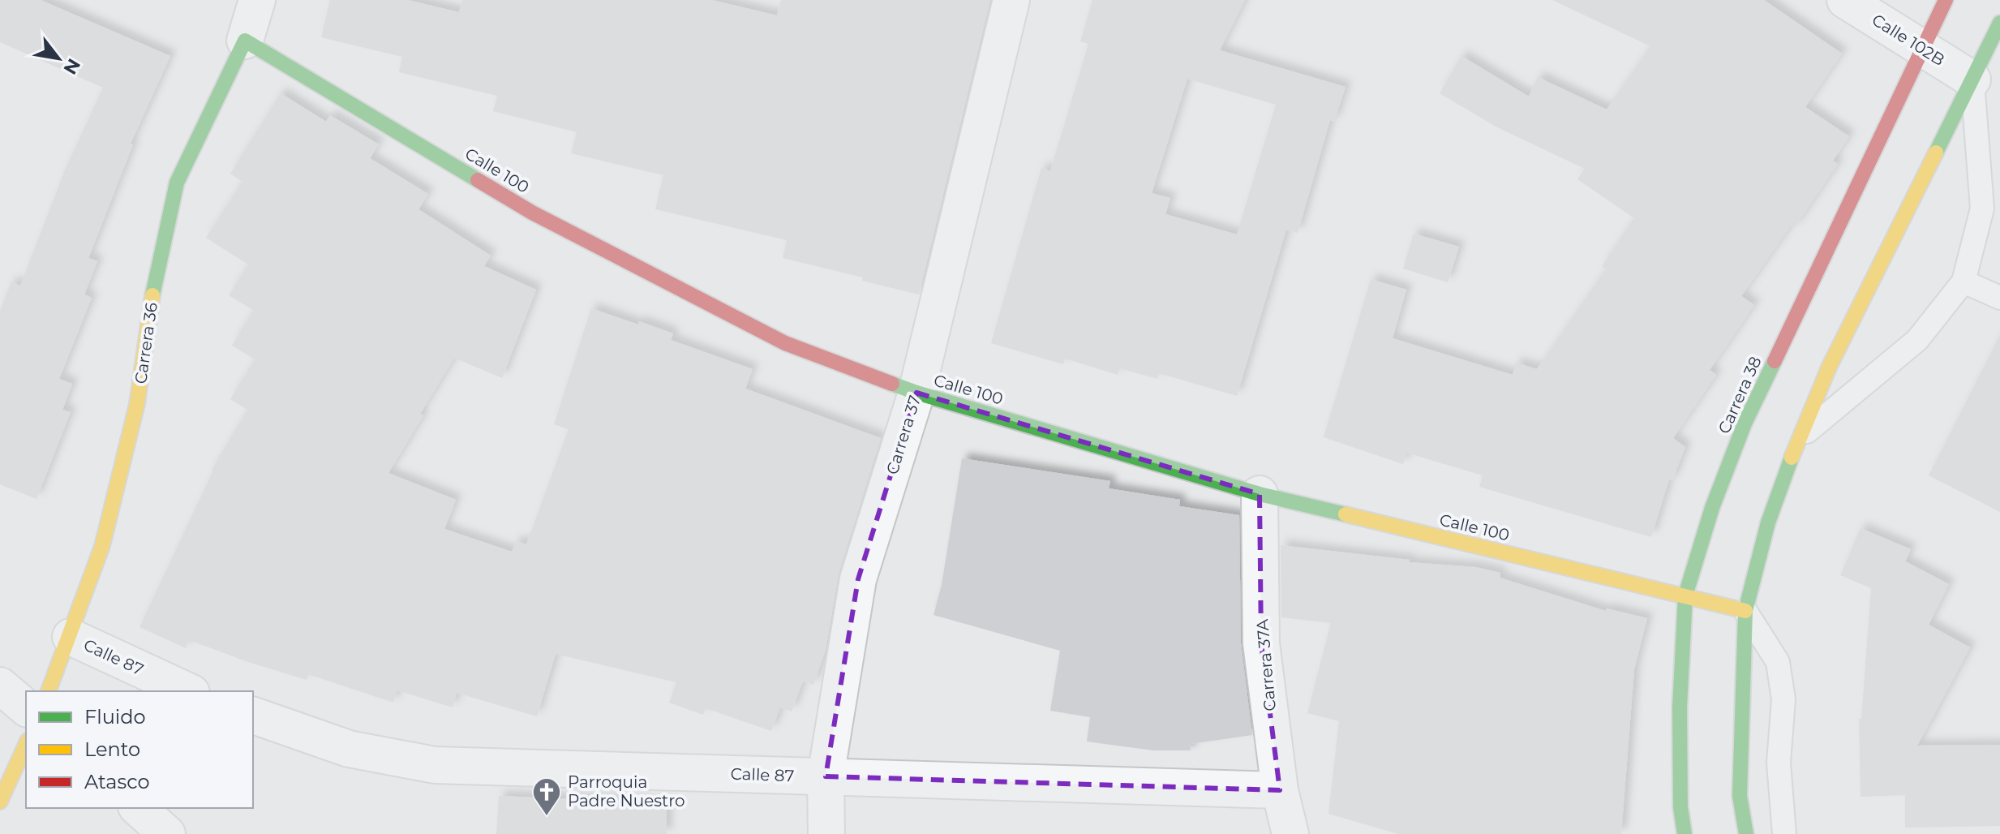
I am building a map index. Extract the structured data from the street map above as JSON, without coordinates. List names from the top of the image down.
{
  "streets": {
    "street": [
      "Calle 102B",
      "Calle 100",
      "Carrera 36",
      "Carrera 38",
      "Carrera 37",
      "Calle 87",
      "Carrera 37A"
    ]
  },
  "crossings": [
    ["Calle 102B", "Carrera 38"],
    ["Calle 100", "Carrera 36"],
    ["Calle 100", "Carrera 38"],
    ["Calle 100", "Carrera 37"],
    ["Calle 100", "Carrera 37A"],
    ["Carrera 36", "Calle 87"],
    ["Carrera 37", "Calle 87"],
    ["Calle 87", "Carrera 37A"]
  ],
  "places": {
    "church": ["Parroquia Padre Nuestro"]
  },
  "legend": ["Fluido", "Lento", "Atasco"],
  "north": "bottom right"
}
